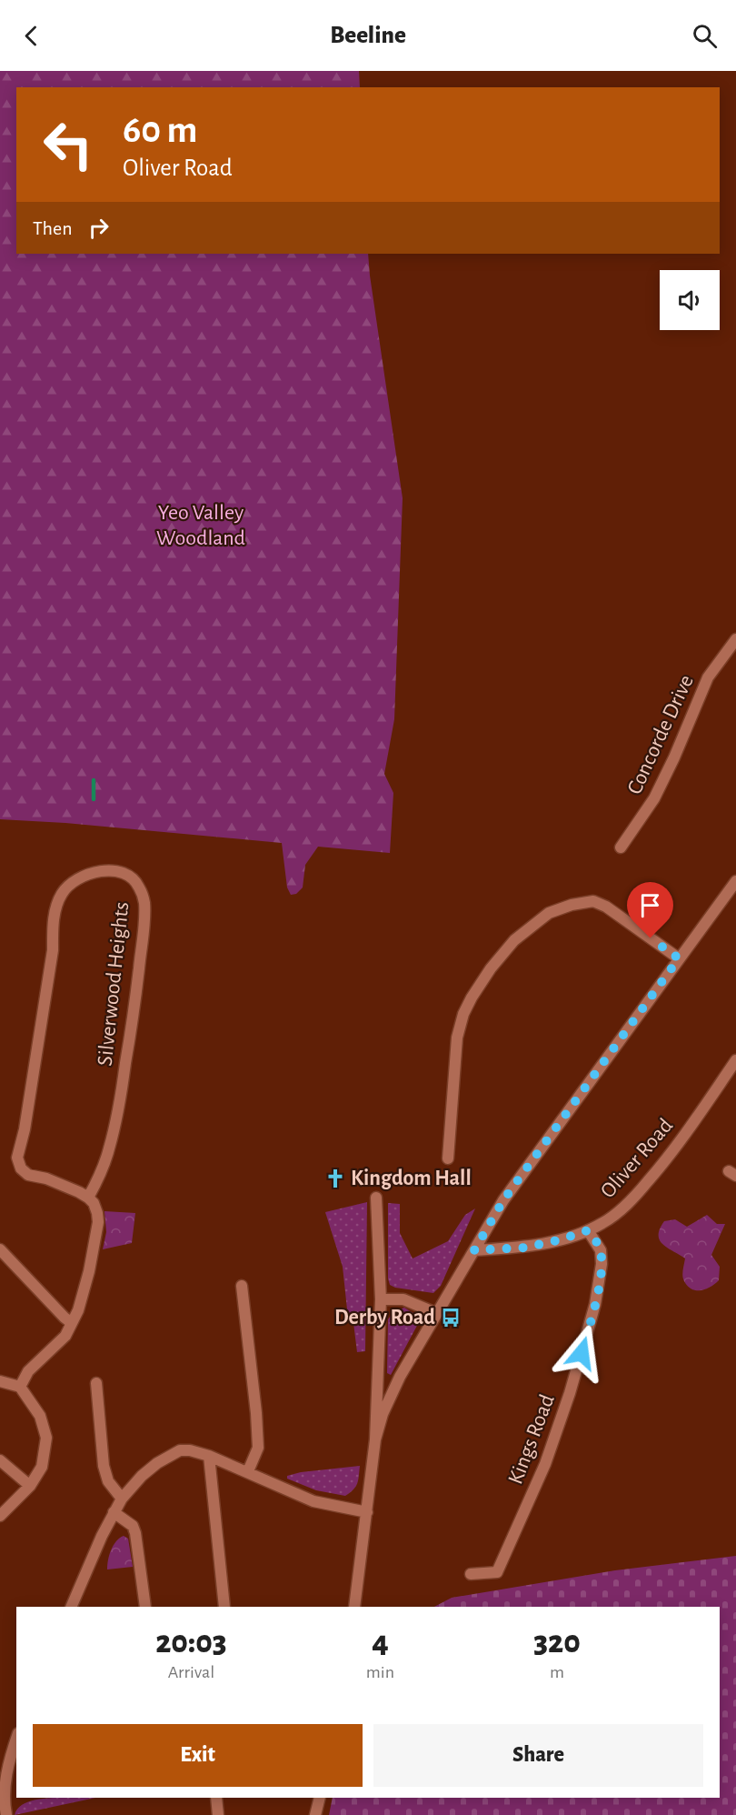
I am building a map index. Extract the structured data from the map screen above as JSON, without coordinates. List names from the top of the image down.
{
  "streets": {
    "street": [
      "Concorde Drive",
      "Silverwood Heights",
      "Oliver Road",
      "Kings Road"
    ]
  },
  "crossings": [
    ["Oliver Road", "Kings Road"]
  ],
  "parks": ["Yeo Valley Woodland"],
  "places": {
    "church": ["Kingdom Hall"],
    "bus stop": ["Derby Road"]
  },
  "page": {
    "header": "Beeline",
    "turn": ["60 m", "Oliver Road"],
    "then": "Then",
    "eta": [
      "20:03",
      "Arrival",
      "4",
      "min",
      "320",
      "m"
    ],
    "buttons": ["Exit", "Share"]
  }
}
